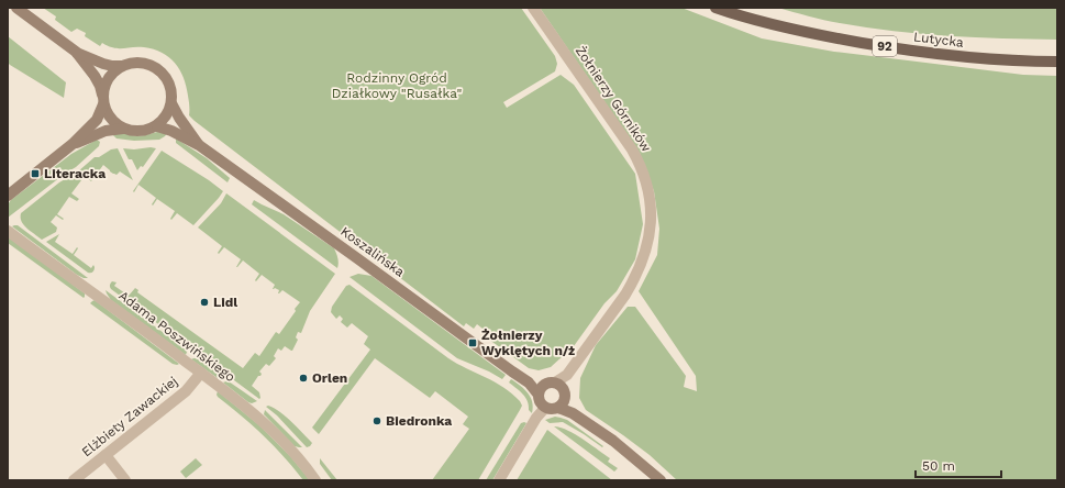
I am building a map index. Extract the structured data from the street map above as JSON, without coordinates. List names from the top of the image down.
{
  "streets": {
    "main road": ["Lutycka", "92"],
    "street": [
      "Żołnierzy Górników",
      "Koszalińska",
      "Adama Poszwińskiego",
      "Elżbiety Zawackiej"
    ]
  },
  "crossings": [
    ["Żołnierzy Górników", "Koszalińska"],
    ["Adama Poszwińskiego", "Elżbiety Zawackiej"]
  ],
  "parks": ["Rodzinny Ogród Działkowy \"Rusałka\""],
  "places": {
    "transit": ["Literacka", "Żołnierzy Wyklętych n/ż"],
    "other": ["Lidl", "Orlen", "Biedronka"]
  },
  "scale_bar": "50 m"
}
